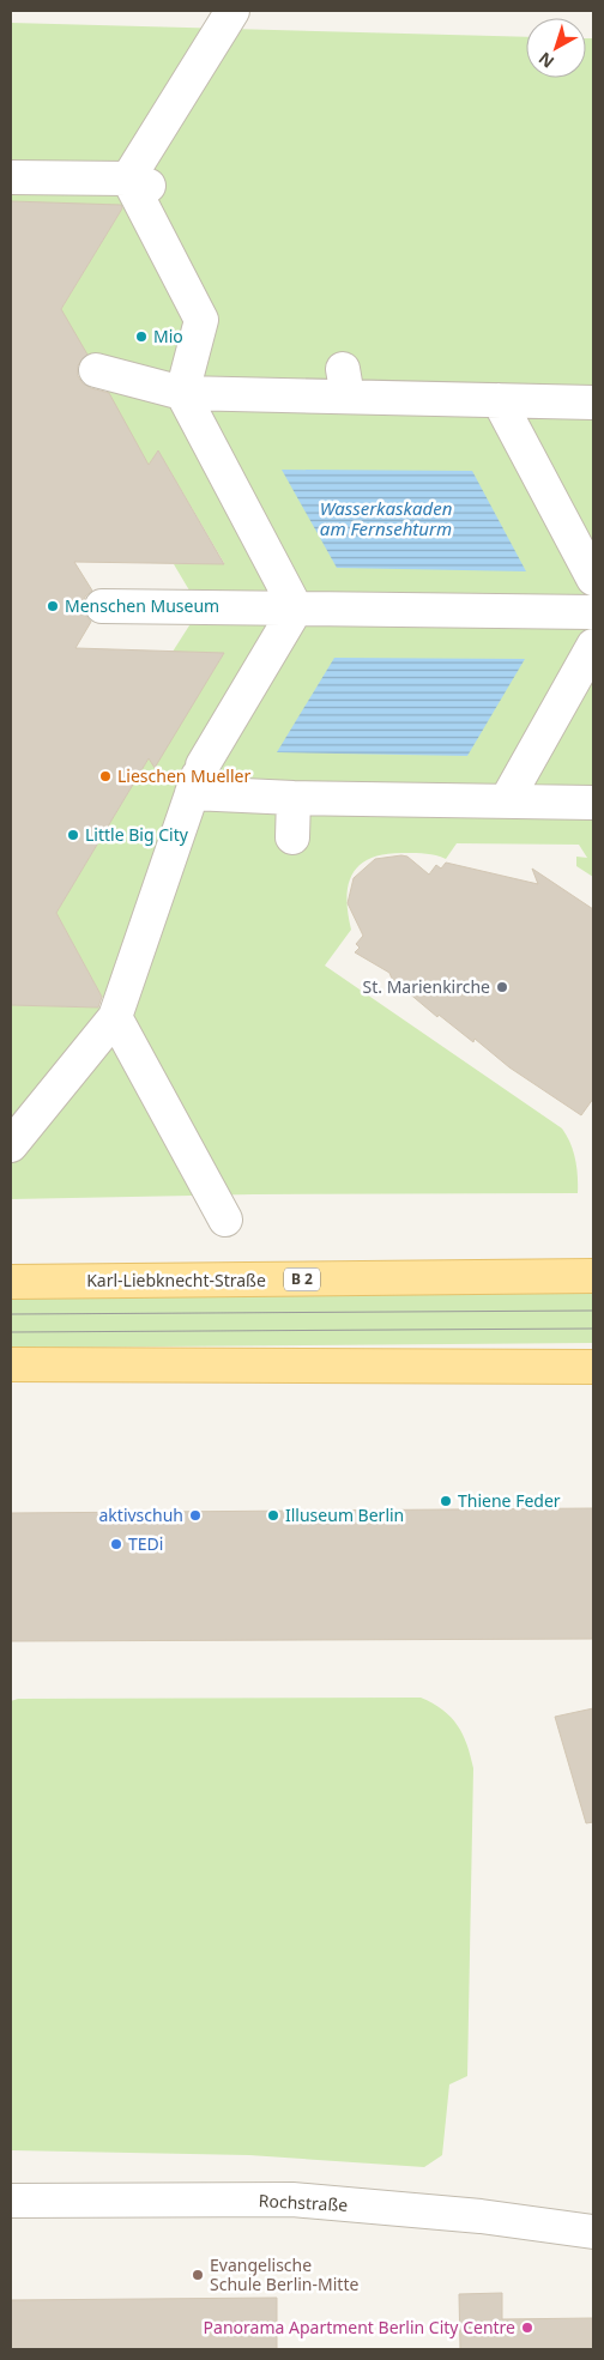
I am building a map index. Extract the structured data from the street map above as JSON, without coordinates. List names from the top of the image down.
{
  "streets": {
    "main road": ["B 2", "Karl-Liebknecht-Straße"],
    "street": ["Rochstraße"]
  },
  "water": ["Wasserkaskaden am Fernsehturm"],
  "places": [
    "Mio",
    "Menschen Museum",
    "Lieschen Mueller",
    "Little Big City",
    "St. Marienkirche",
    "Thiene Feder",
    "aktivschuh",
    "Illuseum Berlin",
    "TEDi",
    "Evangelische Schule Berlin-Mitte",
    "Panorama Apartment Berlin City Centre"
  ],
  "north": "bottom left"
}
